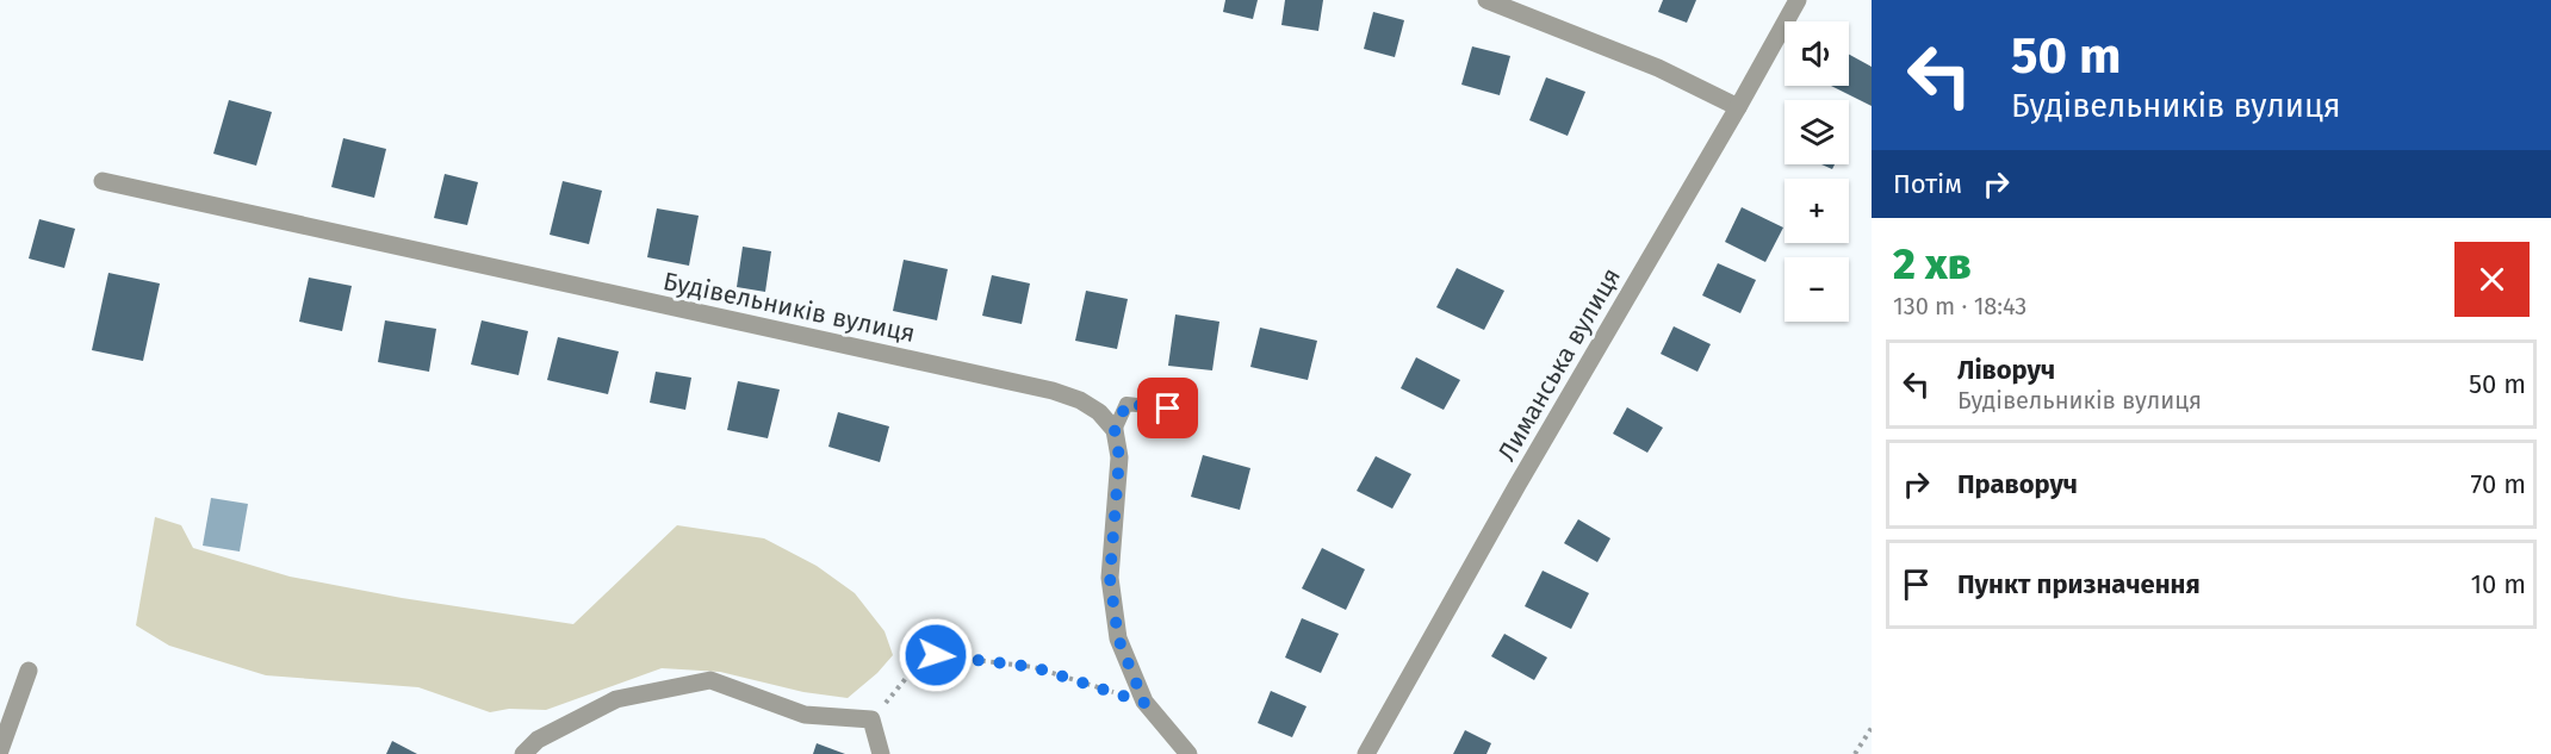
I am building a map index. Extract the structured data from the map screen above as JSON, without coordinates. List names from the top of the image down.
{
  "streets": {
    "street": ["Будівельників вулиця", "Лиманська вулиця"]
  },
  "page": {
    "turn": ["50 m", "Будівельників вулиця"],
    "map_buttons": ["+", "−"],
    "then": "Потім",
    "heading": ["2 хв", "130 m · 18:43"],
    "list": [
      {
        "name": "Ліворуч",
        "note": "Будівельників вулиця",
        "value": "50 m"
      },
      {
        "name": "Праворуч",
        "value": "70 m"
      },
      {
        "name": "Пункт призначення",
        "value": "10 m"
      }
    ]
  }
}
